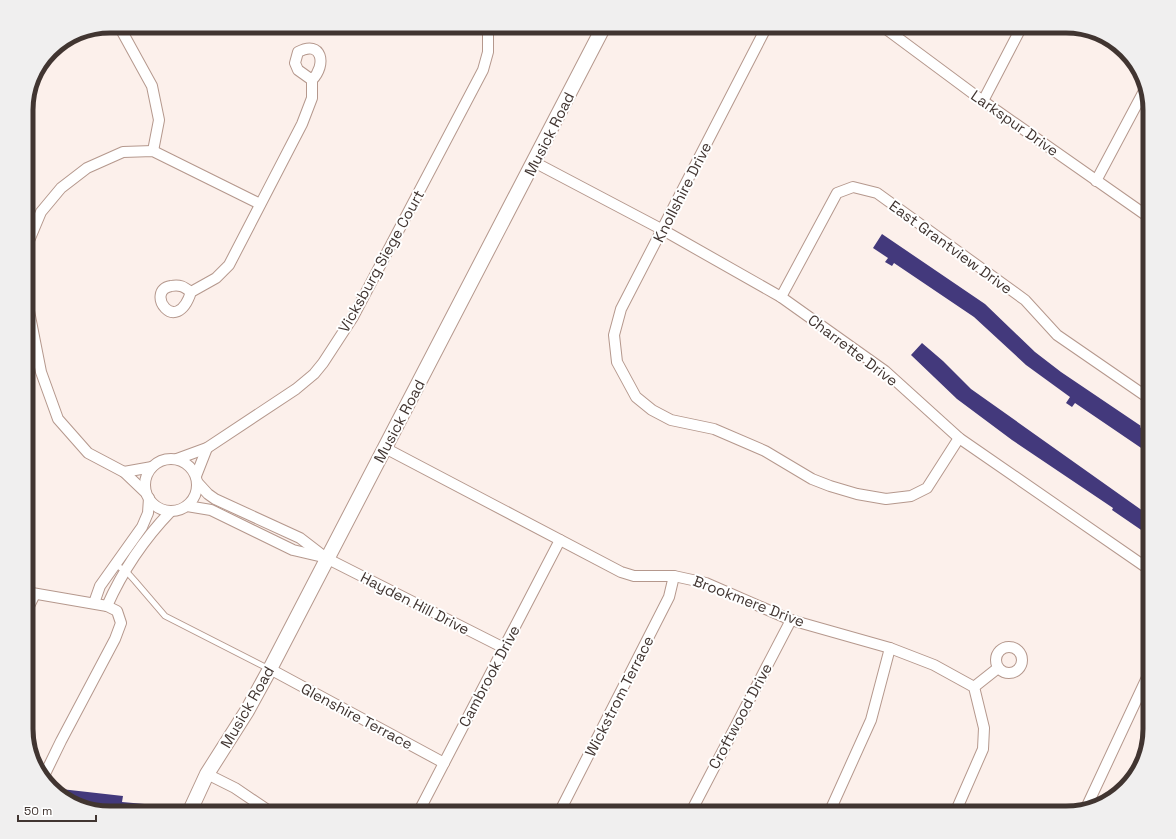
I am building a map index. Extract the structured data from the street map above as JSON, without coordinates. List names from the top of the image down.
{
  "streets": {
    "street": [
      "Larkspur Drive",
      "Musick Road",
      "Knollshire Drive",
      "East Grantview Drive",
      "Vicksburg Siege Court",
      "Charrette Drive",
      "Brookmere Drive",
      "Hayden Hill Drive",
      "Cambrook Drive",
      "Wickstrom Terrace",
      "Glenshire Terrace",
      "Croftwood Drive"
    ]
  },
  "crossings": [
    ["Musick Road", "Charrette Drive"],
    ["Musick Road", "Brookmere Drive"],
    ["Musick Road", "Hayden Hill Drive"],
    ["Musick Road", "Glenshire Terrace"],
    ["Knollshire Drive", "Charrette Drive"],
    ["East Grantview Drive", "Charrette Drive"],
    ["Brookmere Drive", "Cambrook Drive"],
    ["Brookmere Drive", "Wickstrom Terrace"],
    ["Brookmere Drive", "Croftwood Drive"],
    ["Hayden Hill Drive", "Cambrook Drive"],
    ["Cambrook Drive", "Glenshire Terrace"]
  ],
  "scale_bar": "50 m"
}
